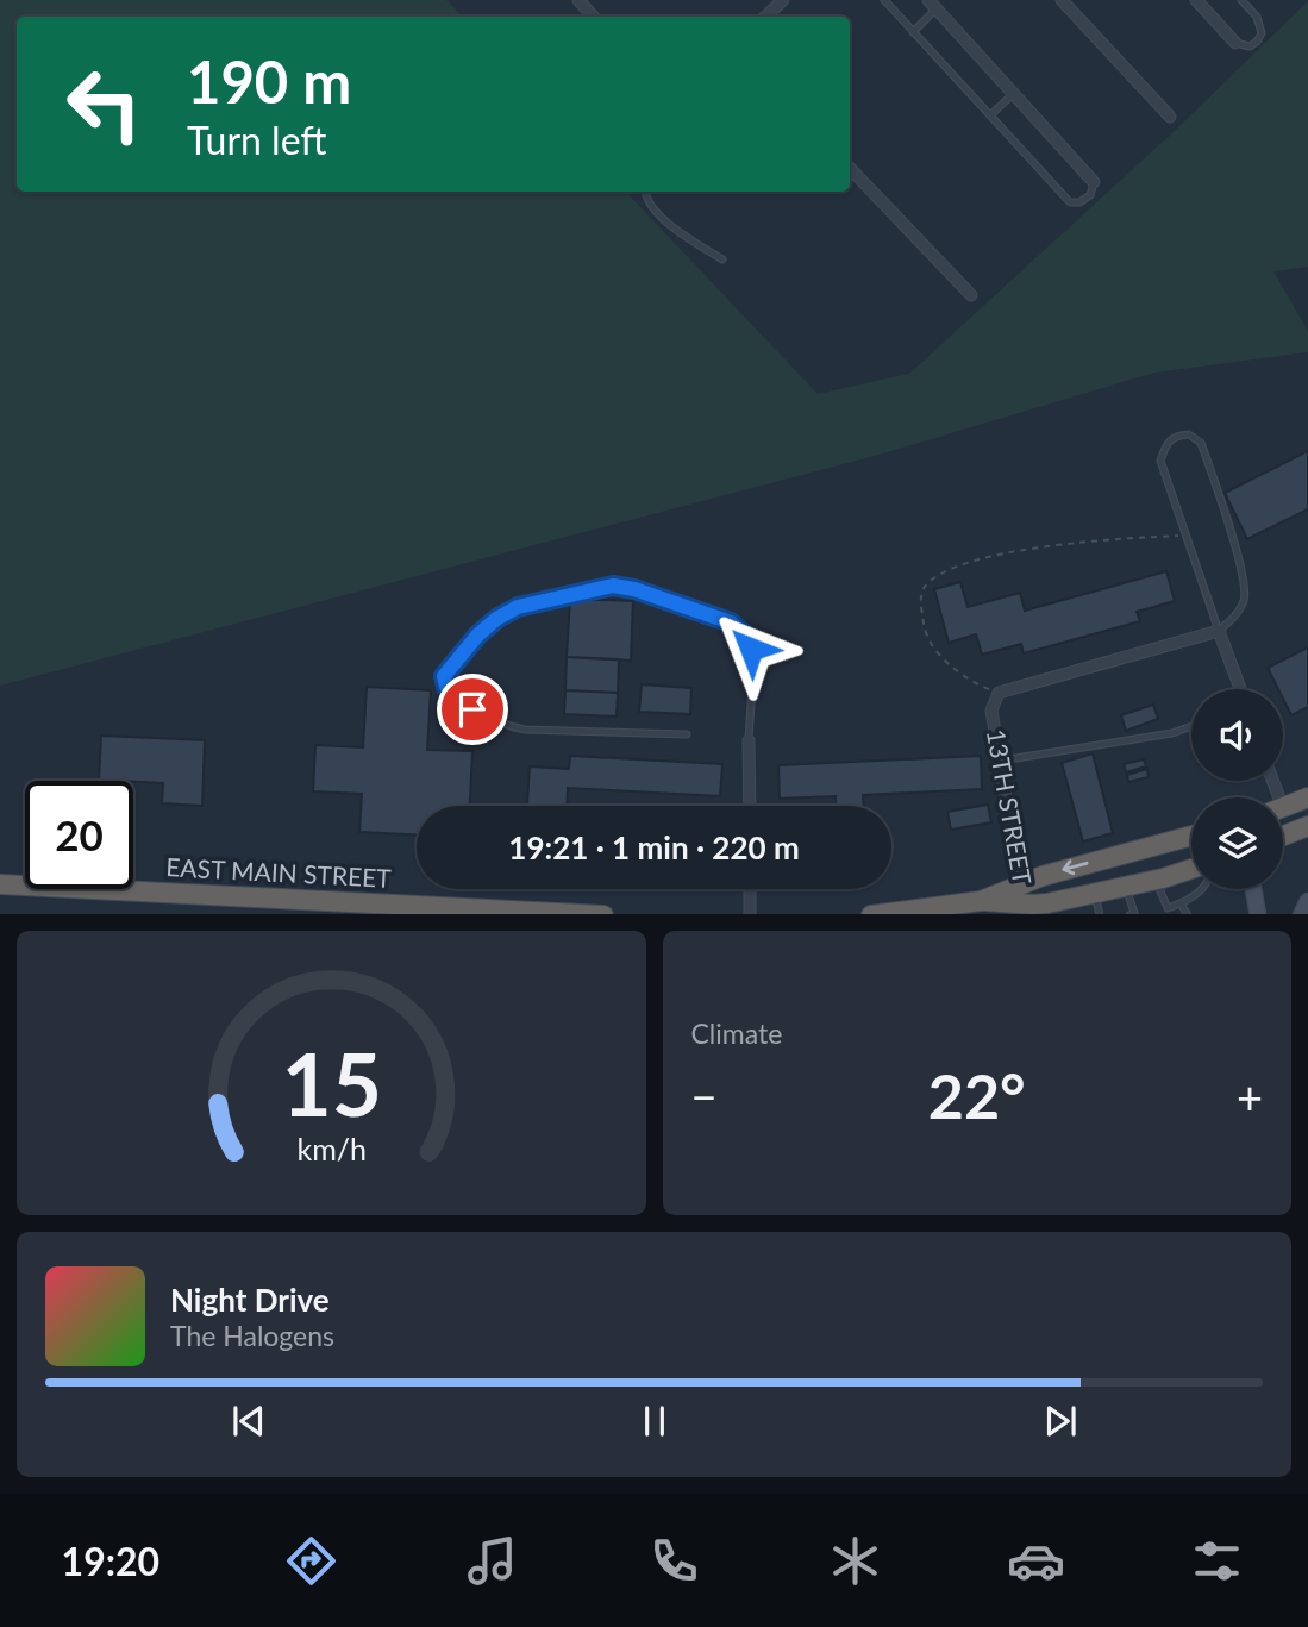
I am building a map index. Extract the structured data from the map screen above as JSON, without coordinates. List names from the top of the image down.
{
  "streets": {
    "highway": ["EAST MAIN STREET"],
    "street": ["13TH STREET"]
  },
  "page": {
    "turn": ["190 m", "Turn left"],
    "limit": "20",
    "trip": "19:21 · 1 min · 220 m",
    "tile": "Climate",
    "heat": ["−", "22°", "+"],
    "song": ["Night Drive", "The Halogens"],
    "tabs": "19:20",
    "gauge": ["15", "km/h"]
  }
}
